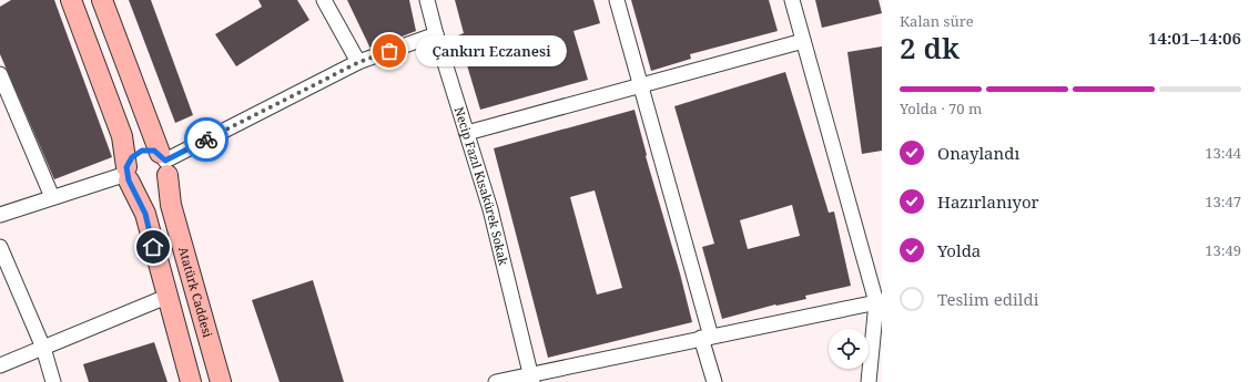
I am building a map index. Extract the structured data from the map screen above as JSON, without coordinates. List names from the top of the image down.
{
  "streets": {
    "main road": ["Atatürk Caddesi"],
    "street": ["Necip Fazıl Kısakürek Sokak"]
  },
  "places": ["Çankırı Eczanesi"],
  "page": {
    "heading": ["2 dk", "Kalan süre", "14:01–14:06"],
    "bubble": "Çankırı Eczanesi",
    "bar": "Yolda · 70 m",
    "list": [
      ["Onaylandı", "13:44"],
      ["Hazırlanıyor", "13:47"],
      ["Yolda", "13:49"],
      "Teslim edildi"
    ]
  }
}
